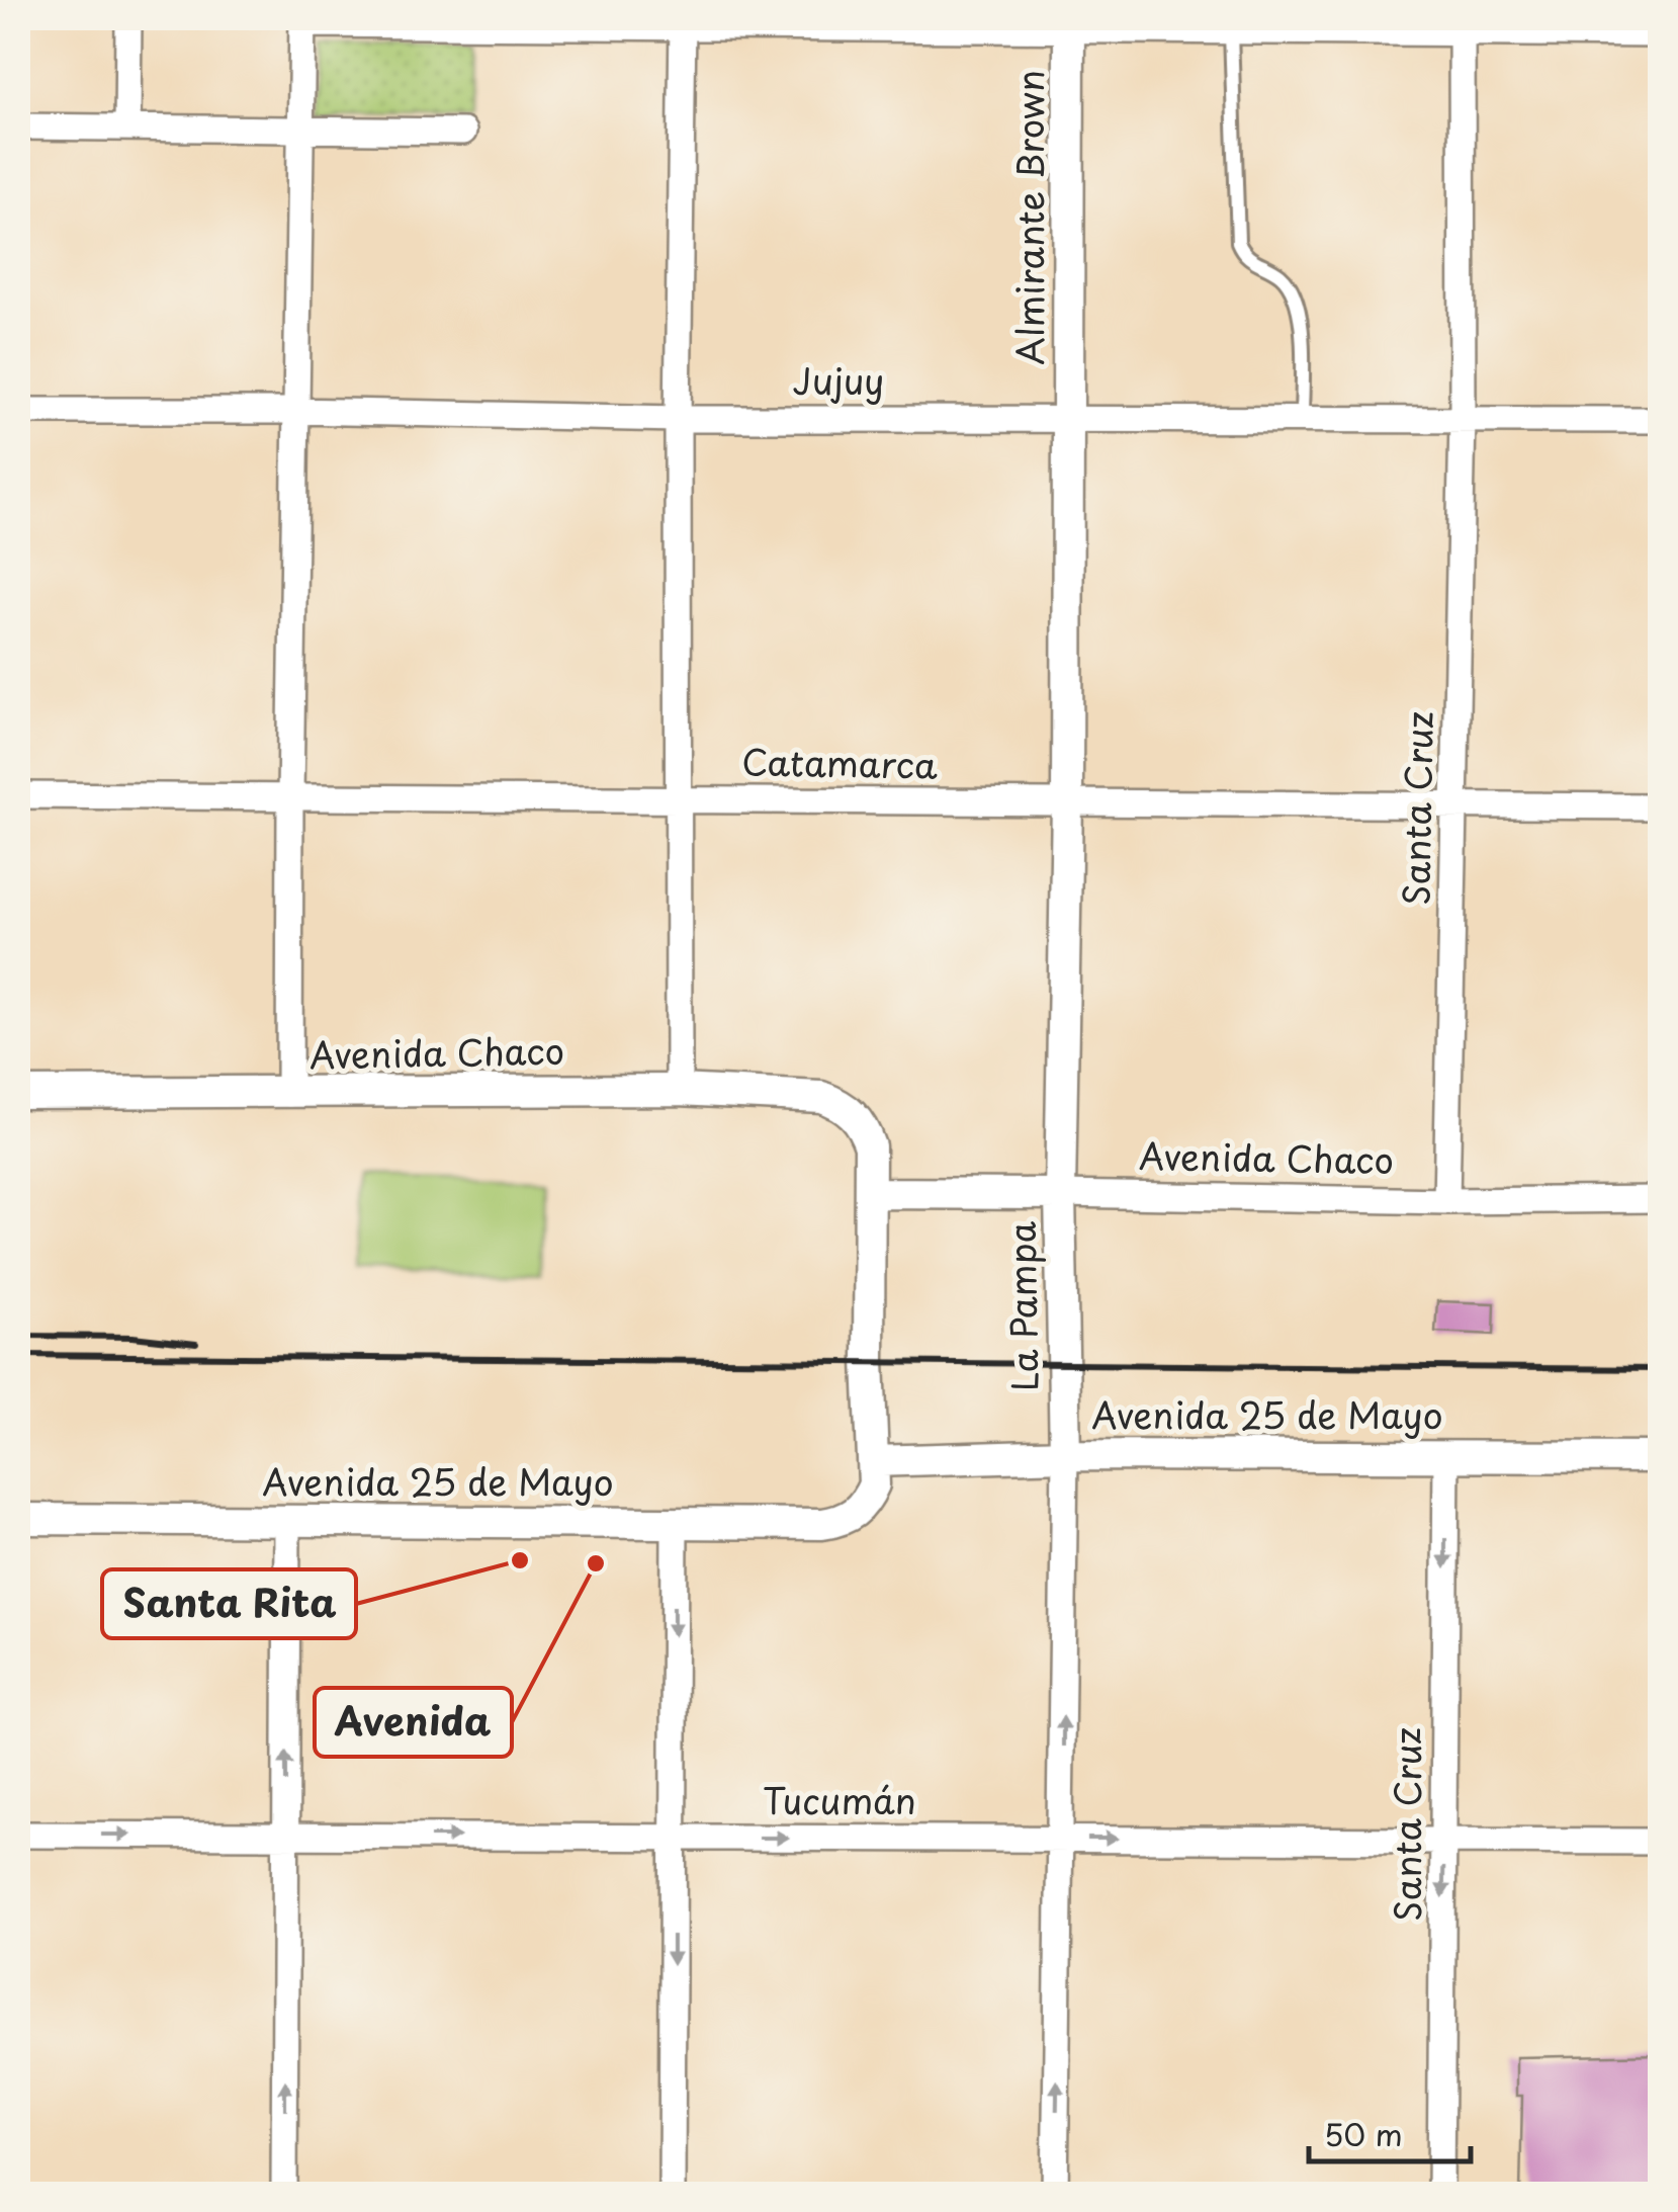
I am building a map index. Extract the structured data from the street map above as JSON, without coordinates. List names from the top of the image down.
{
  "streets": {
    "street": [
      "Almirante Brown",
      "Jujuy",
      "Catamarca",
      "Santa Cruz",
      "Avenida Chaco",
      "La Pampa",
      "Avenida 25 de Mayo",
      "Tucumán"
    ]
  },
  "crossings": [
    ["Almirante Brown", "Jujuy"],
    ["Almirante Brown", "La Pampa"],
    ["Jujuy", "Santa Cruz"],
    ["Jujuy", "La Pampa"],
    ["Catamarca", "Santa Cruz"],
    ["Catamarca", "La Pampa"],
    ["Santa Cruz", "Avenida Chaco"],
    ["Santa Cruz", "Avenida 25 de Mayo"],
    ["Santa Cruz", "Tucumán"],
    ["Avenida Chaco", "La Pampa"],
    ["La Pampa", "Avenida 25 de Mayo"],
    ["La Pampa", "Tucumán"]
  ],
  "one_way": ["Santa Cruz", "La Pampa", "Tucumán"],
  "places": ["Santa Rita", "Avenida"],
  "scale_bar": "50 m"
}
